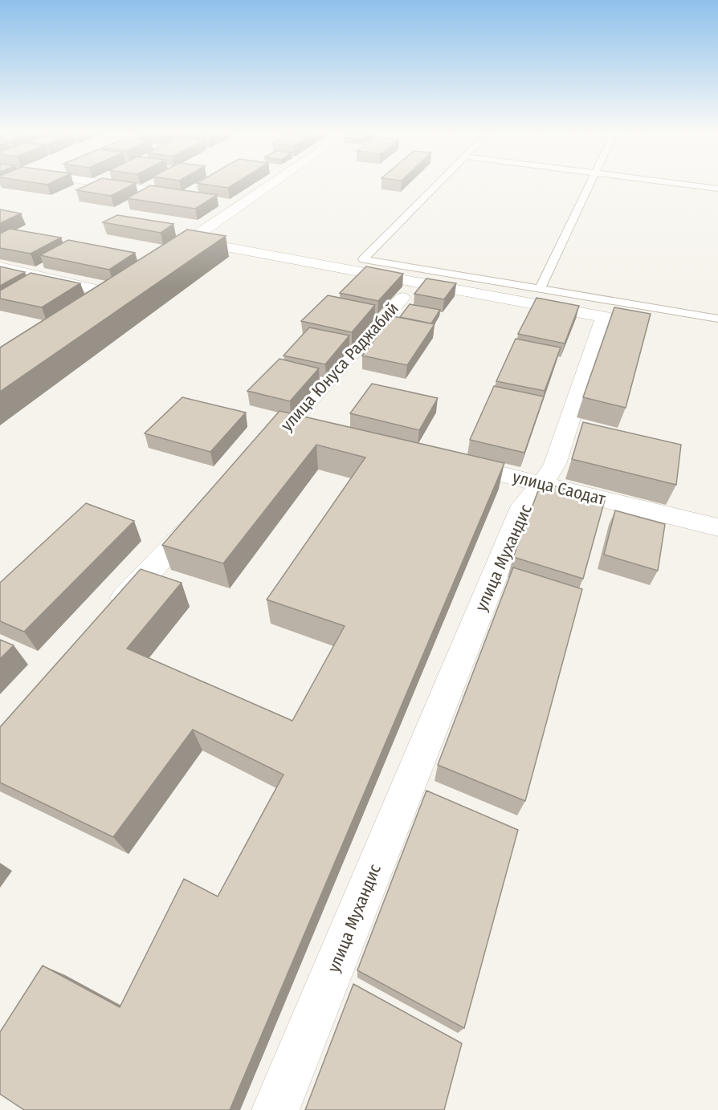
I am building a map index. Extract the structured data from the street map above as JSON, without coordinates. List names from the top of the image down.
{
  "streets": {
    "street": ["улица Юнуса Раджабий", "улица Саодат", "улица Мухандис"]
  },
  "crossings": [
    ["улица Саодат", "улица Мухандис"]
  ]
}
